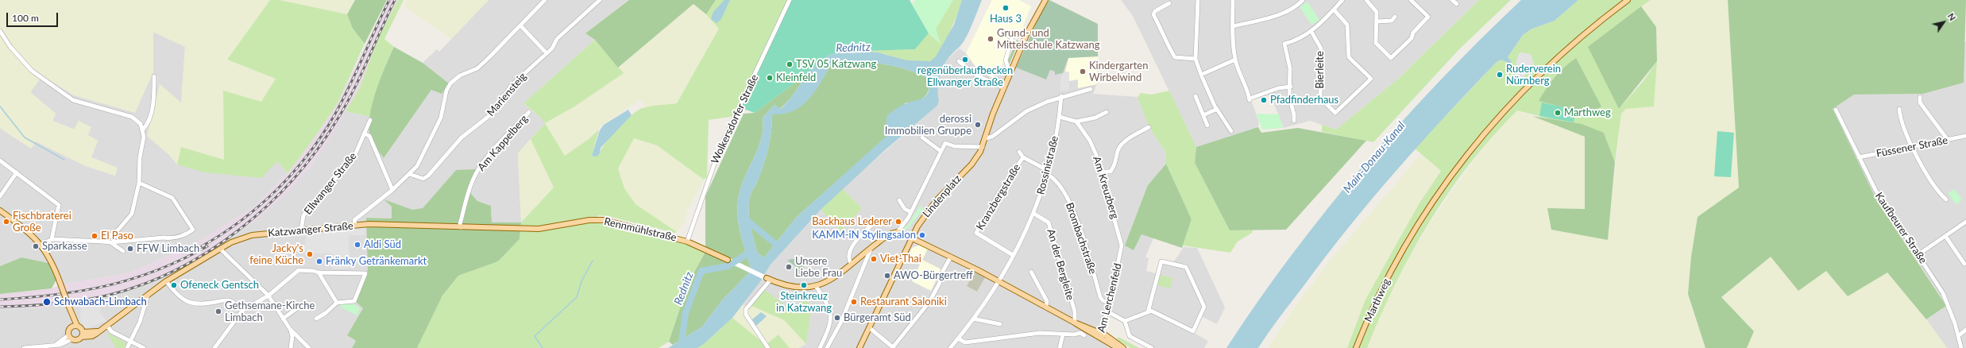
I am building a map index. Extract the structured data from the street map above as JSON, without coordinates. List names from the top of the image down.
{
  "streets": {
    "main road": [
      "Lindenplatz",
      "Katzwanger Straße",
      "Rennmühlstraße",
      "Marthweg"
    ],
    "street": [
      "Bierleite",
      "Mariensteig",
      "Wolkersdorfer Straße",
      "Am Kappelberg",
      "Füssener Straße",
      "Rossinistraße",
      "Ellwanger Straße",
      "Am Kreuzberg",
      "Kranzbergstraße",
      "Kaufbeurer Straße",
      "Brombachstraße",
      "An der Bergleite",
      "Am Lerchenfeld"
    ]
  },
  "crossings": [
    ["Wolkersdorfer Straße", "Rennmühlstraße"],
    ["Am Kappelberg", "Katzwanger Straße"],
    ["Füssener Straße", "Kaufbeurer Straße"],
    ["Rossinistraße", "Kranzbergstraße"],
    ["Rossinistraße", "Brombachstraße"],
    ["Rossinistraße", "An der Bergleite"],
    ["Ellwanger Straße", "Katzwanger Straße"],
    ["Am Kreuzberg", "Am Lerchenfeld"],
    ["Kranzbergstraße", "Brombachstraße"],
    ["Katzwanger Straße", "Rennmühlstraße"],
    ["Brombachstraße", "Am Lerchenfeld"]
  ],
  "water": ["Rednitz", "Main-Donau-Kanal"],
  "places": [
    "Haus 3",
    "Grund- und Mittelschule Katzwang",
    "regenüberlaufbecken Ellwanger Straße",
    "TSV 05 Katzwang",
    "Kindergarten Wirbelwind",
    "Ruderverein Nürnberg",
    "Kleinfeld",
    "Pfadfinderhaus",
    "Marthweg",
    "derossi Immobilien Gruppe",
    "Fischbraterei Große",
    "Backhaus Lederer",
    "KAMM-iN Stylingsalon",
    "El Paso",
    "Aldi Süd",
    "Sparkasse",
    "FFW Limbach",
    "Jacky's feine Küche",
    "Viet-Thai",
    "Fränky Getränkemarkt",
    "Unsere Liebe Frau",
    "AWO-Bürgertreff",
    "Ofeneck Gentsch",
    "Steinkreuz in Katzwang",
    "Schwabach-Limbach",
    "Restaurant Saloniki",
    "Gethsemane-Kirche Limbach",
    "Bürgeramt Süd"
  ],
  "scale_bar": "100 m",
  "north": "top right"
}
